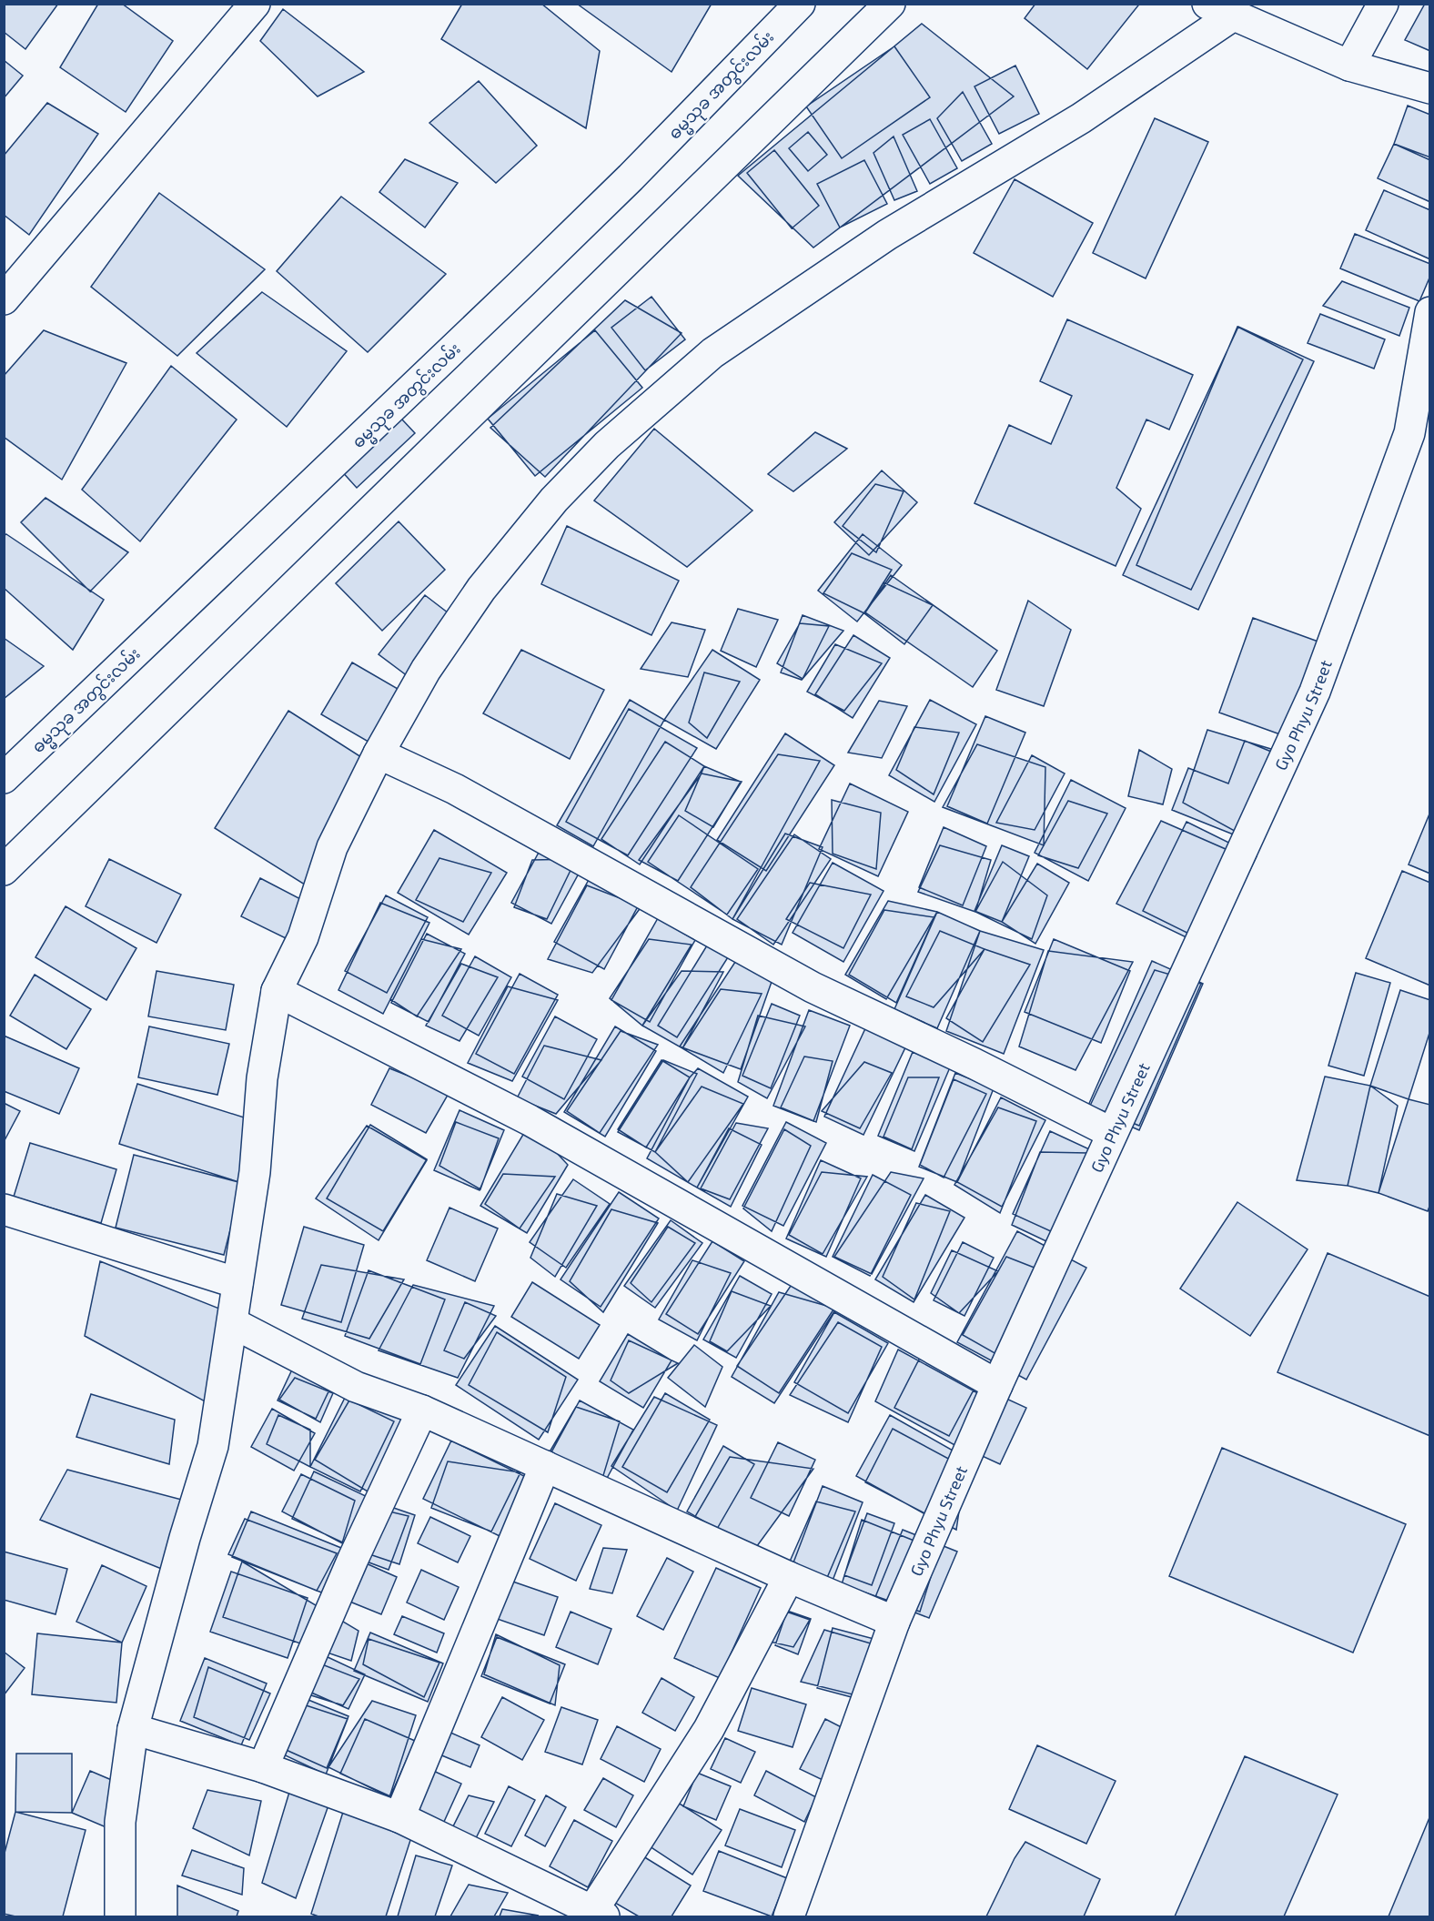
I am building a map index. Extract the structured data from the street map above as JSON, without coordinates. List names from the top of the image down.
{
  "streets": {
    "street": ["ဓမ္မသုခ အတွင်းလမ်း", "Gyo Phyu Street"]
  }
}
